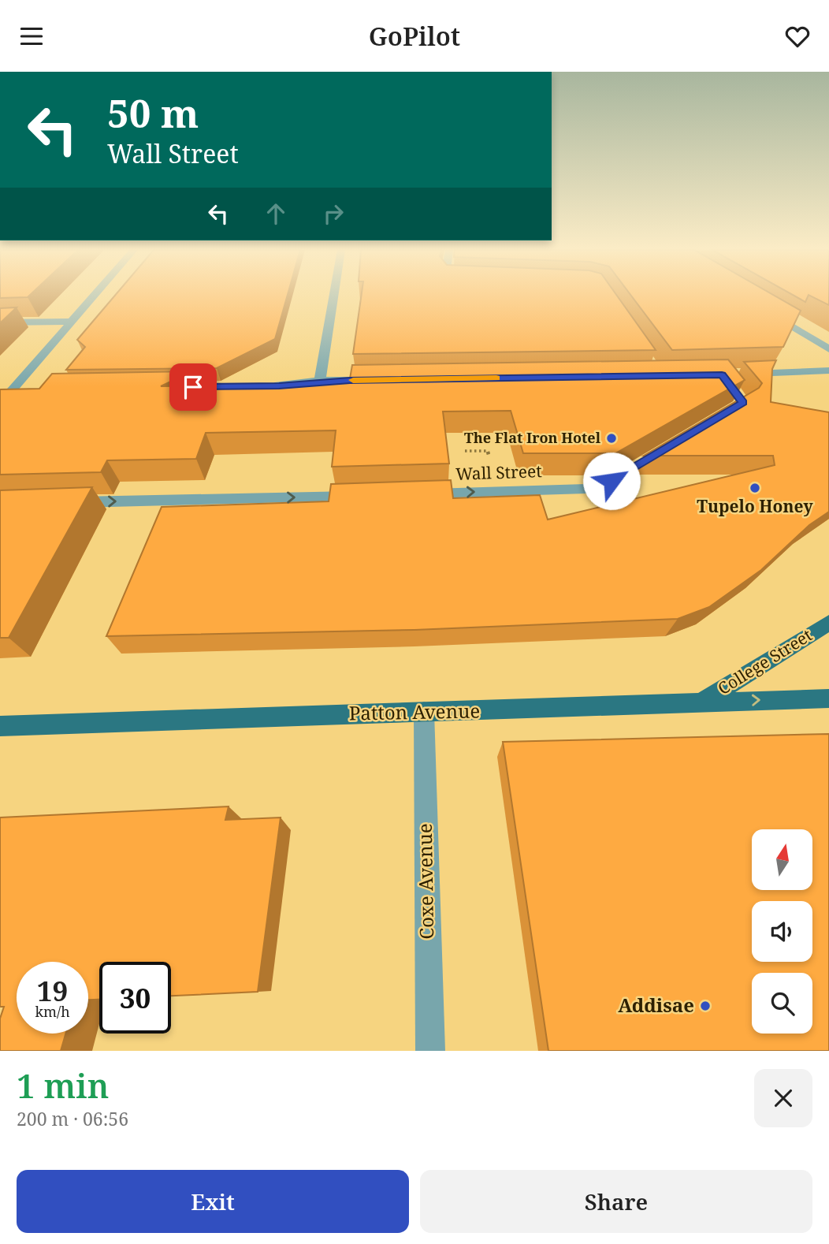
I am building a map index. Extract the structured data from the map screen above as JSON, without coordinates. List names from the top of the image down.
{
  "streets": {
    "main road": ["College Street", "Patton Avenue"],
    "street": ["Wall Street", "Coxe Avenue"]
  },
  "crossings": [
    ["College Street", "Patton Avenue"],
    ["Patton Avenue", "Coxe Avenue"]
  ],
  "one_way": ["Wall Street"],
  "places": ["The Flat Iron Hotel", "Tupelo Honey", "Addisae"],
  "north": "top",
  "page": {
    "header": "GoPilot",
    "turn": ["50 m", "Wall Street"],
    "speed": "19 km/h",
    "limit": "30",
    "heading": ["1 min", "200 m · 06:56"],
    "buttons": ["Exit", "Share"]
  }
}
